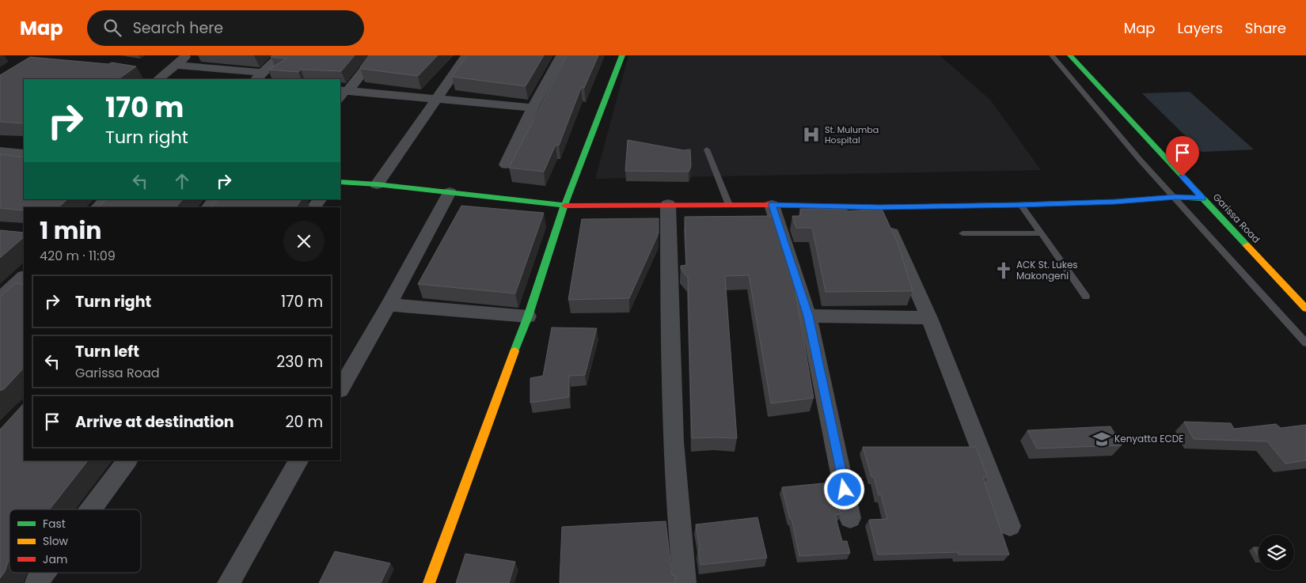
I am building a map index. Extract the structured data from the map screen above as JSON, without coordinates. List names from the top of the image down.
{
  "streets": {
    "main road": ["Garissa Road"]
  },
  "places": {
    "hospital": ["St. Mulumba Hospital"],
    "church": ["ACK St. Lukes Makongeni"],
    "school or university": ["Kenyatta ECDE"]
  },
  "legend": ["Fast", "Slow", "Jam"],
  "page": {
    "header": "Map",
    "search": "Search here",
    "nav": ["Map", "Layers", "Share"],
    "turn": ["170 m", "Turn right"],
    "heading": ["1 min", "420 m · 11:09"],
    "list": [
      {
        "name": "Turn right",
        "value": "170 m"
      },
      {
        "name": "Turn left",
        "note": "Garissa Road",
        "value": "230 m"
      },
      {
        "name": "Arrive at destination",
        "value": "20 m"
      }
    ]
  }
}
